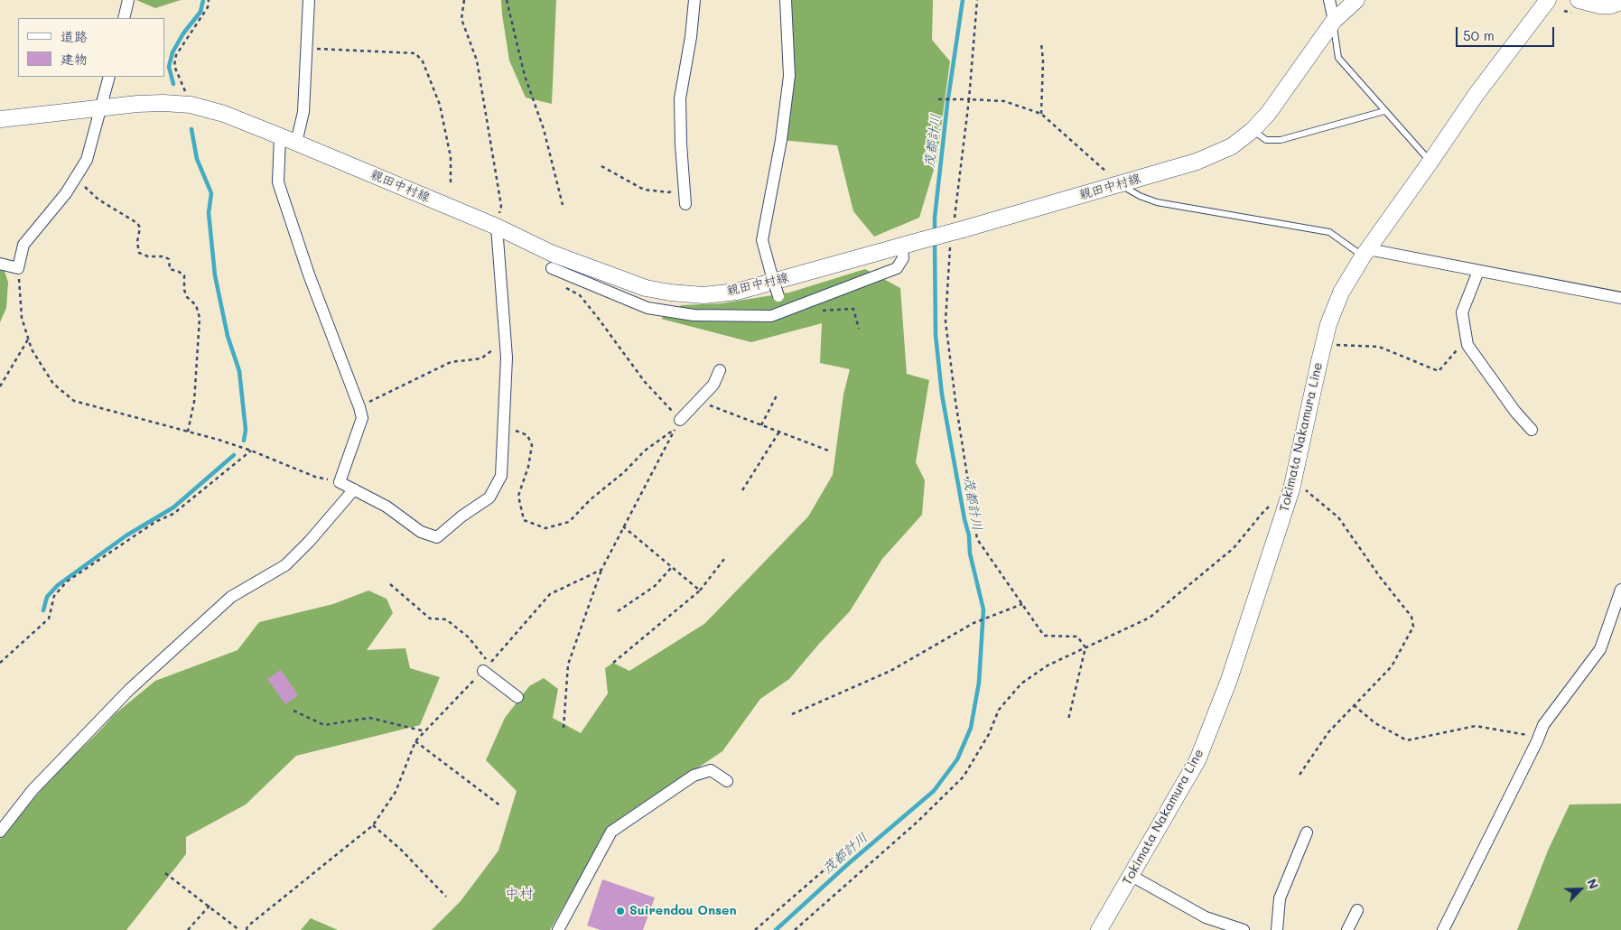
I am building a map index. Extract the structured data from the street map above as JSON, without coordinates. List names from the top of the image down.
{
  "streets": {
    "main road": ["親田中村線", "Tokimata Nakamura Line"]
  },
  "districts": ["中村"],
  "water": ["茂都計川"],
  "places": ["Suirendou Onsen"],
  "legend": ["道路", "建物"],
  "scale_bar": "50 m",
  "north": "top right"
}
